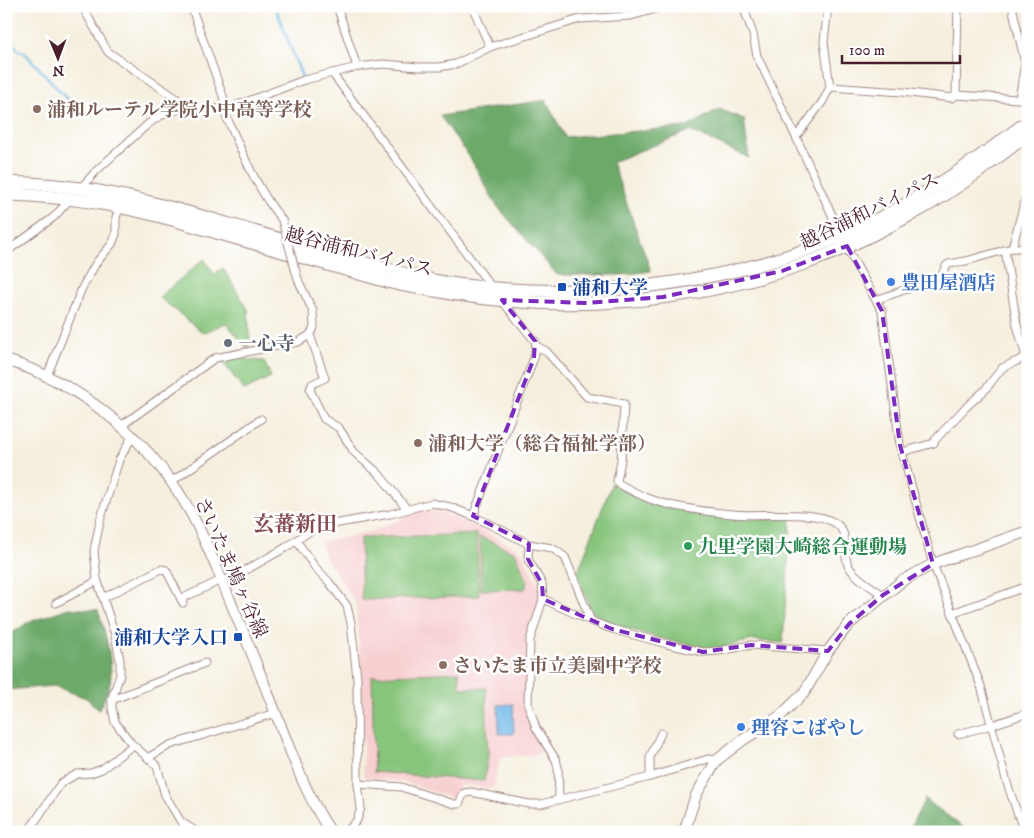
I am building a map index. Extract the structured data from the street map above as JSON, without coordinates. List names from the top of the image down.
{
  "streets": {
    "highway": ["越谷浦和バイパス"],
    "main road": ["さいたま鳩ヶ谷線"]
  },
  "districts": ["玄蕃新田"],
  "places": {
    "other": [
      "浦和ルーテル学院小中高等学校",
      "豊田屋酒店",
      "一心寺",
      "浦和大学（総合福祉学部）",
      "九里学園大崎総合運動場",
      "さいたま市立美園中学校",
      "理容こばやし"
    ],
    "transit": ["浦和大学", "浦和大学入口"]
  },
  "scale_bar": "100 m",
  "north": "bottom"
}
